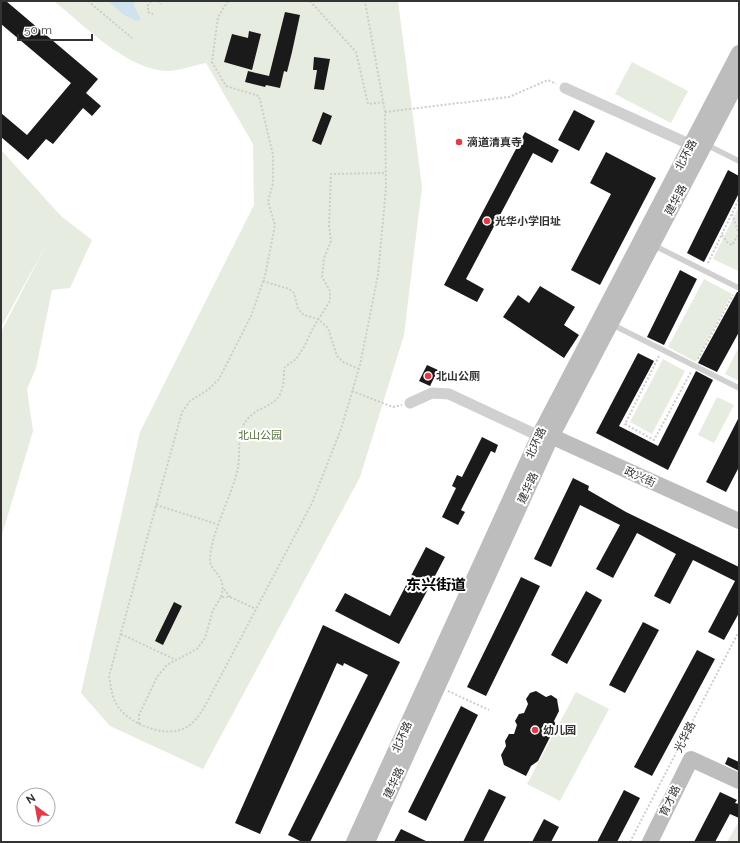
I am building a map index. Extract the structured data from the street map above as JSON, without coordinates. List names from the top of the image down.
{
  "streets": {
    "street": [
      "北环路",
      "建华路",
      "政兴街",
      "育才路"
    ],
    "path": ["光华路"]
  },
  "crossings": [
    ["北环路", "建华路"],
    ["北环路", "政兴街"],
    ["建华路", "政兴街"]
  ],
  "districts": ["东兴街道"],
  "parks": ["北山公园"],
  "places": [
    "滴道清真寺",
    "光华小学旧址",
    "北山公厕",
    "幼儿园"
  ],
  "scale_bar": "50 m",
  "north": "top left"
}
